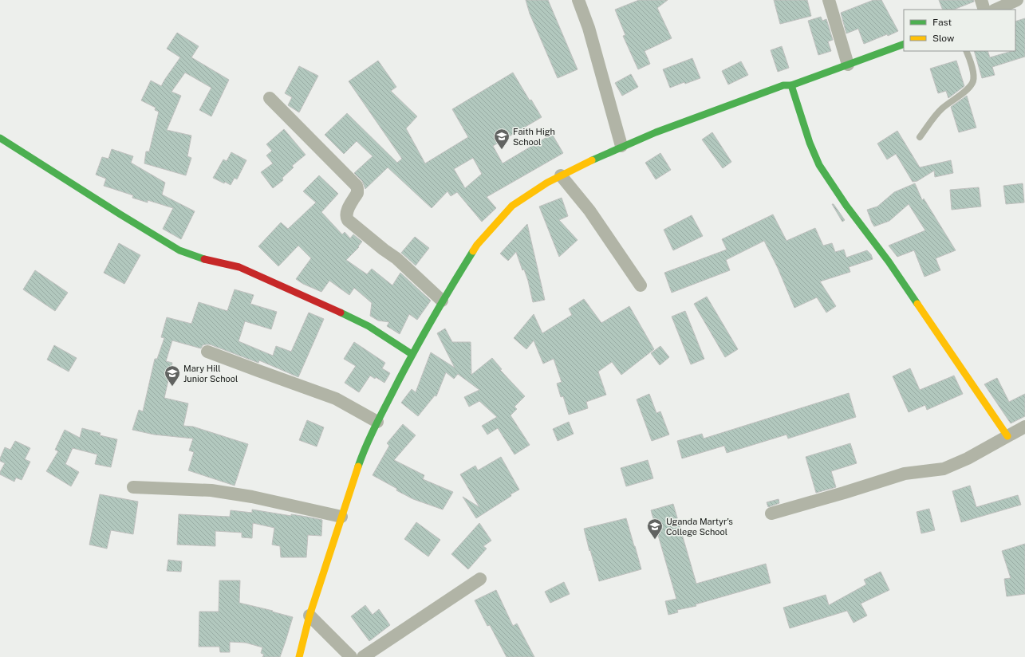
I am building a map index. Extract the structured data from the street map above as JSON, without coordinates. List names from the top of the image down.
{
  "places": {
    "school or university": ["Faith High School", "Mary Hill Junior School", "Uganda Martyr's College School"]
  },
  "legend": ["Fast", "Slow"]
}
